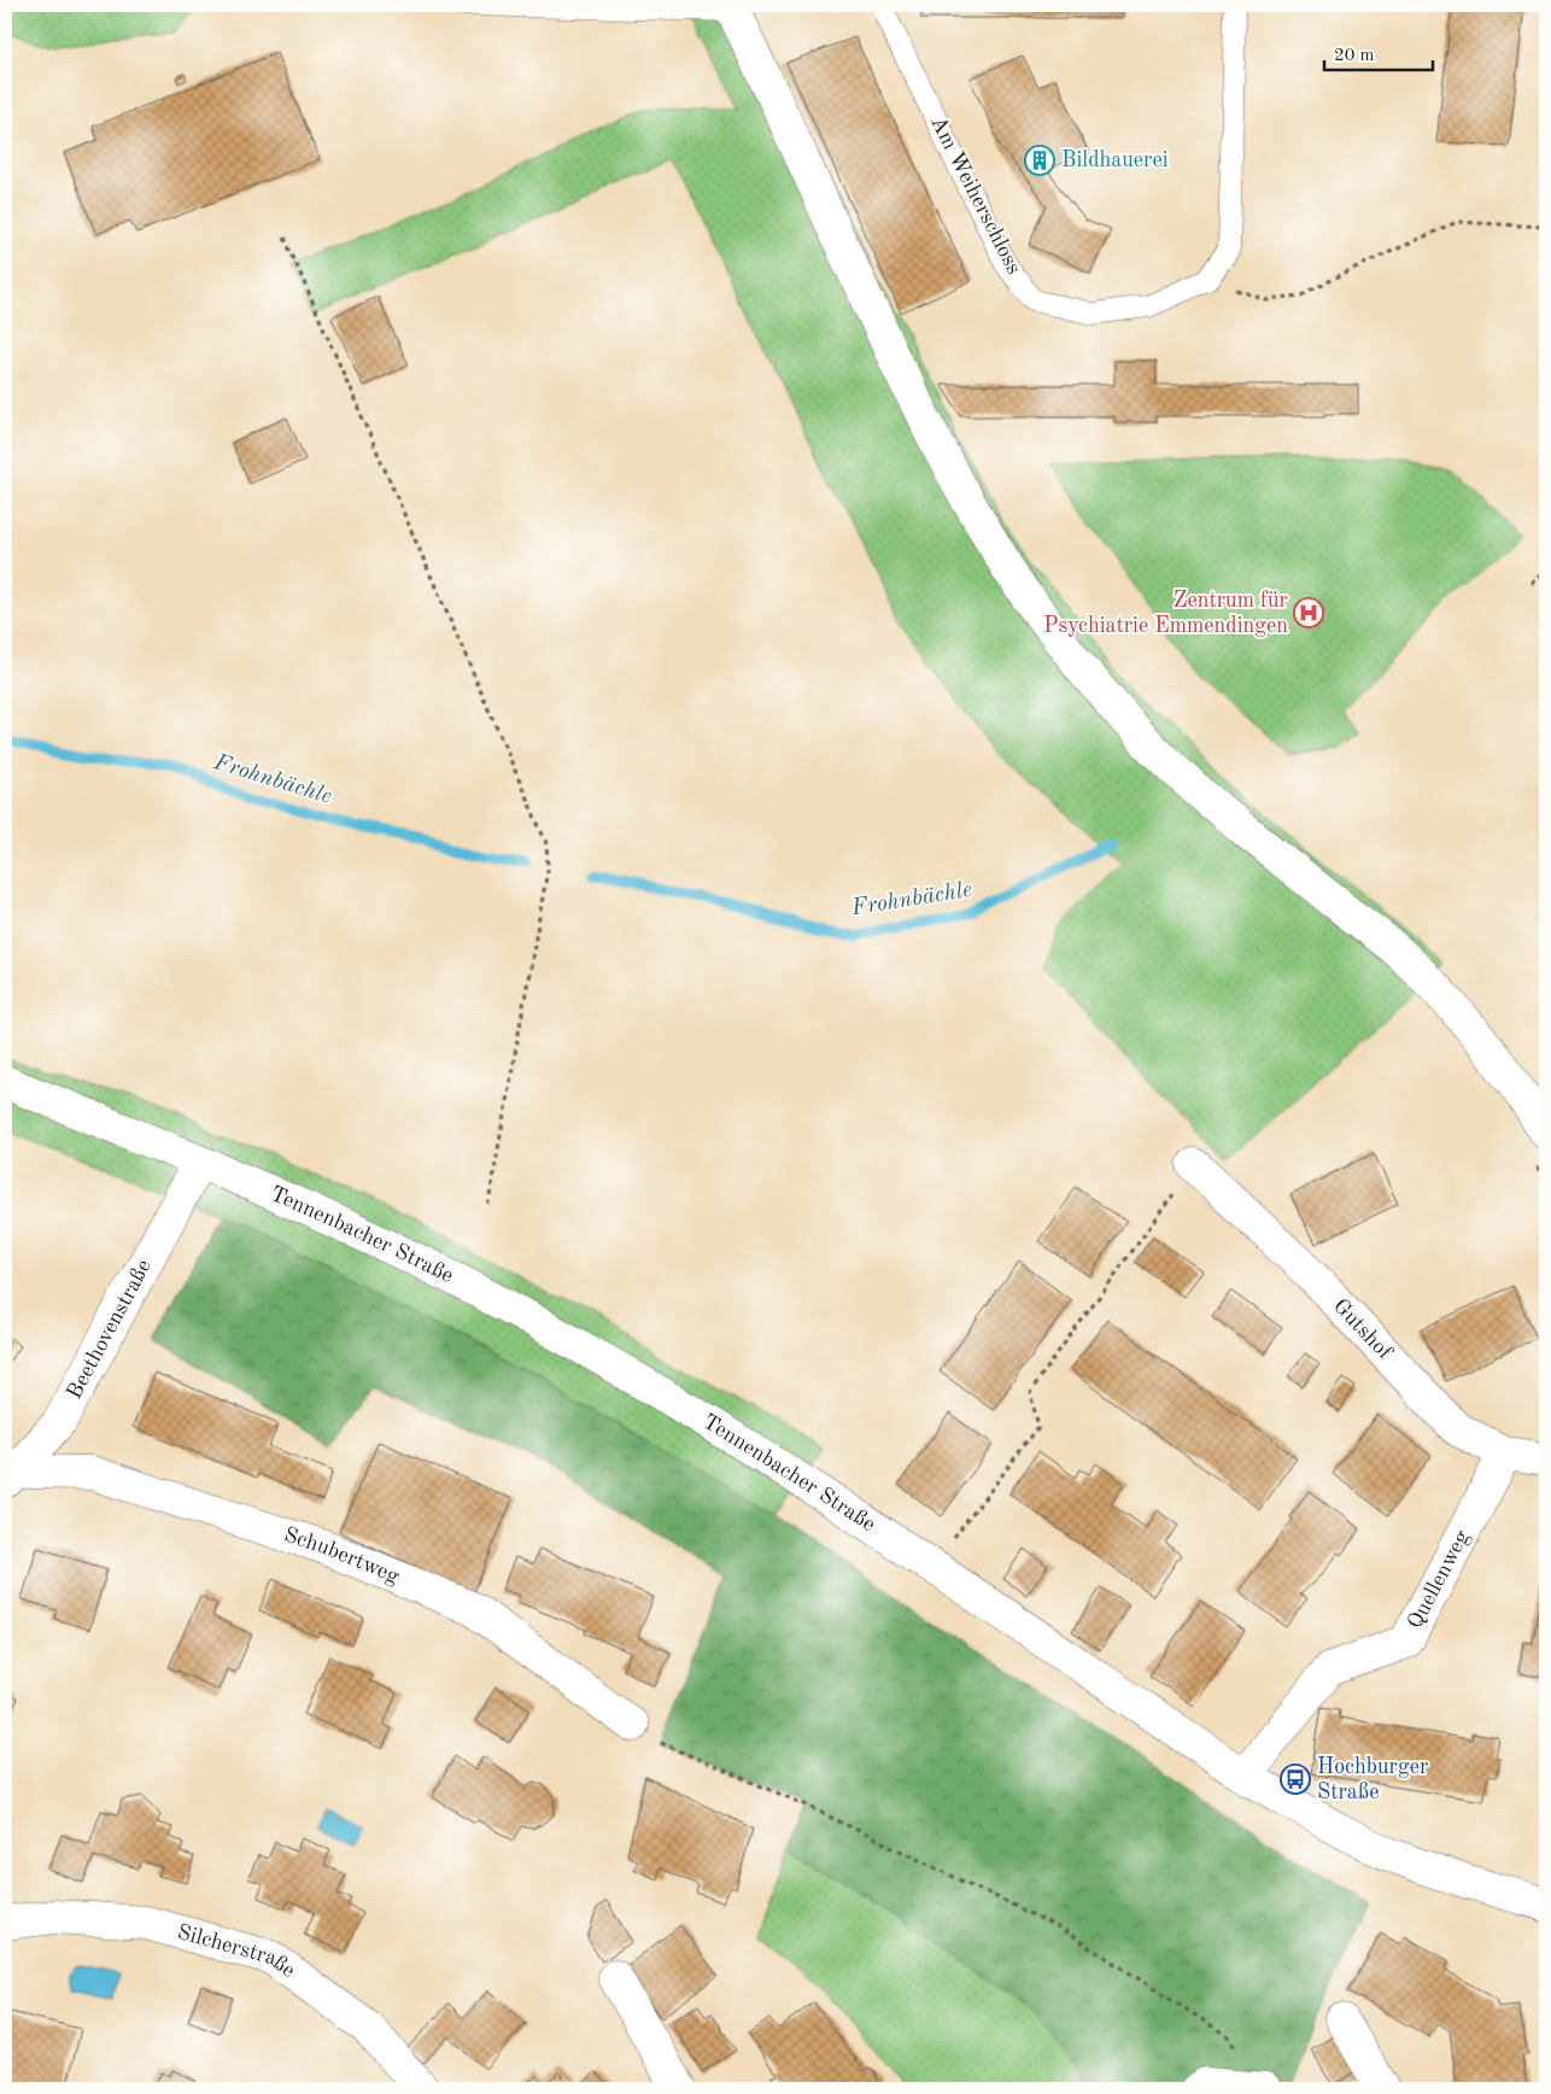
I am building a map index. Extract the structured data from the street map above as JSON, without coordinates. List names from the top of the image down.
{
  "streets": {
    "street": [
      "Tennenbacher Straße",
      "Beethovenstraße",
      "Gutshof",
      "Schubertweg",
      "Quellenweg",
      "Silcherstraße"
    ],
    "lane": ["Am Weiherschloss"]
  },
  "crossings": [
    ["Tennenbacher Straße", "Beethovenstraße"],
    ["Tennenbacher Straße", "Quellenweg"],
    ["Beethovenstraße", "Schubertweg"],
    ["Gutshof", "Quellenweg"]
  ],
  "water": ["Frohnbächle"],
  "places": {
    "building": ["Bildhauerei"],
    "hospital": ["Zentrum für Psychiatrie Emmendingen"],
    "bus stop": ["Hochburger Straße"]
  },
  "scale_bar": "20 m"
}
